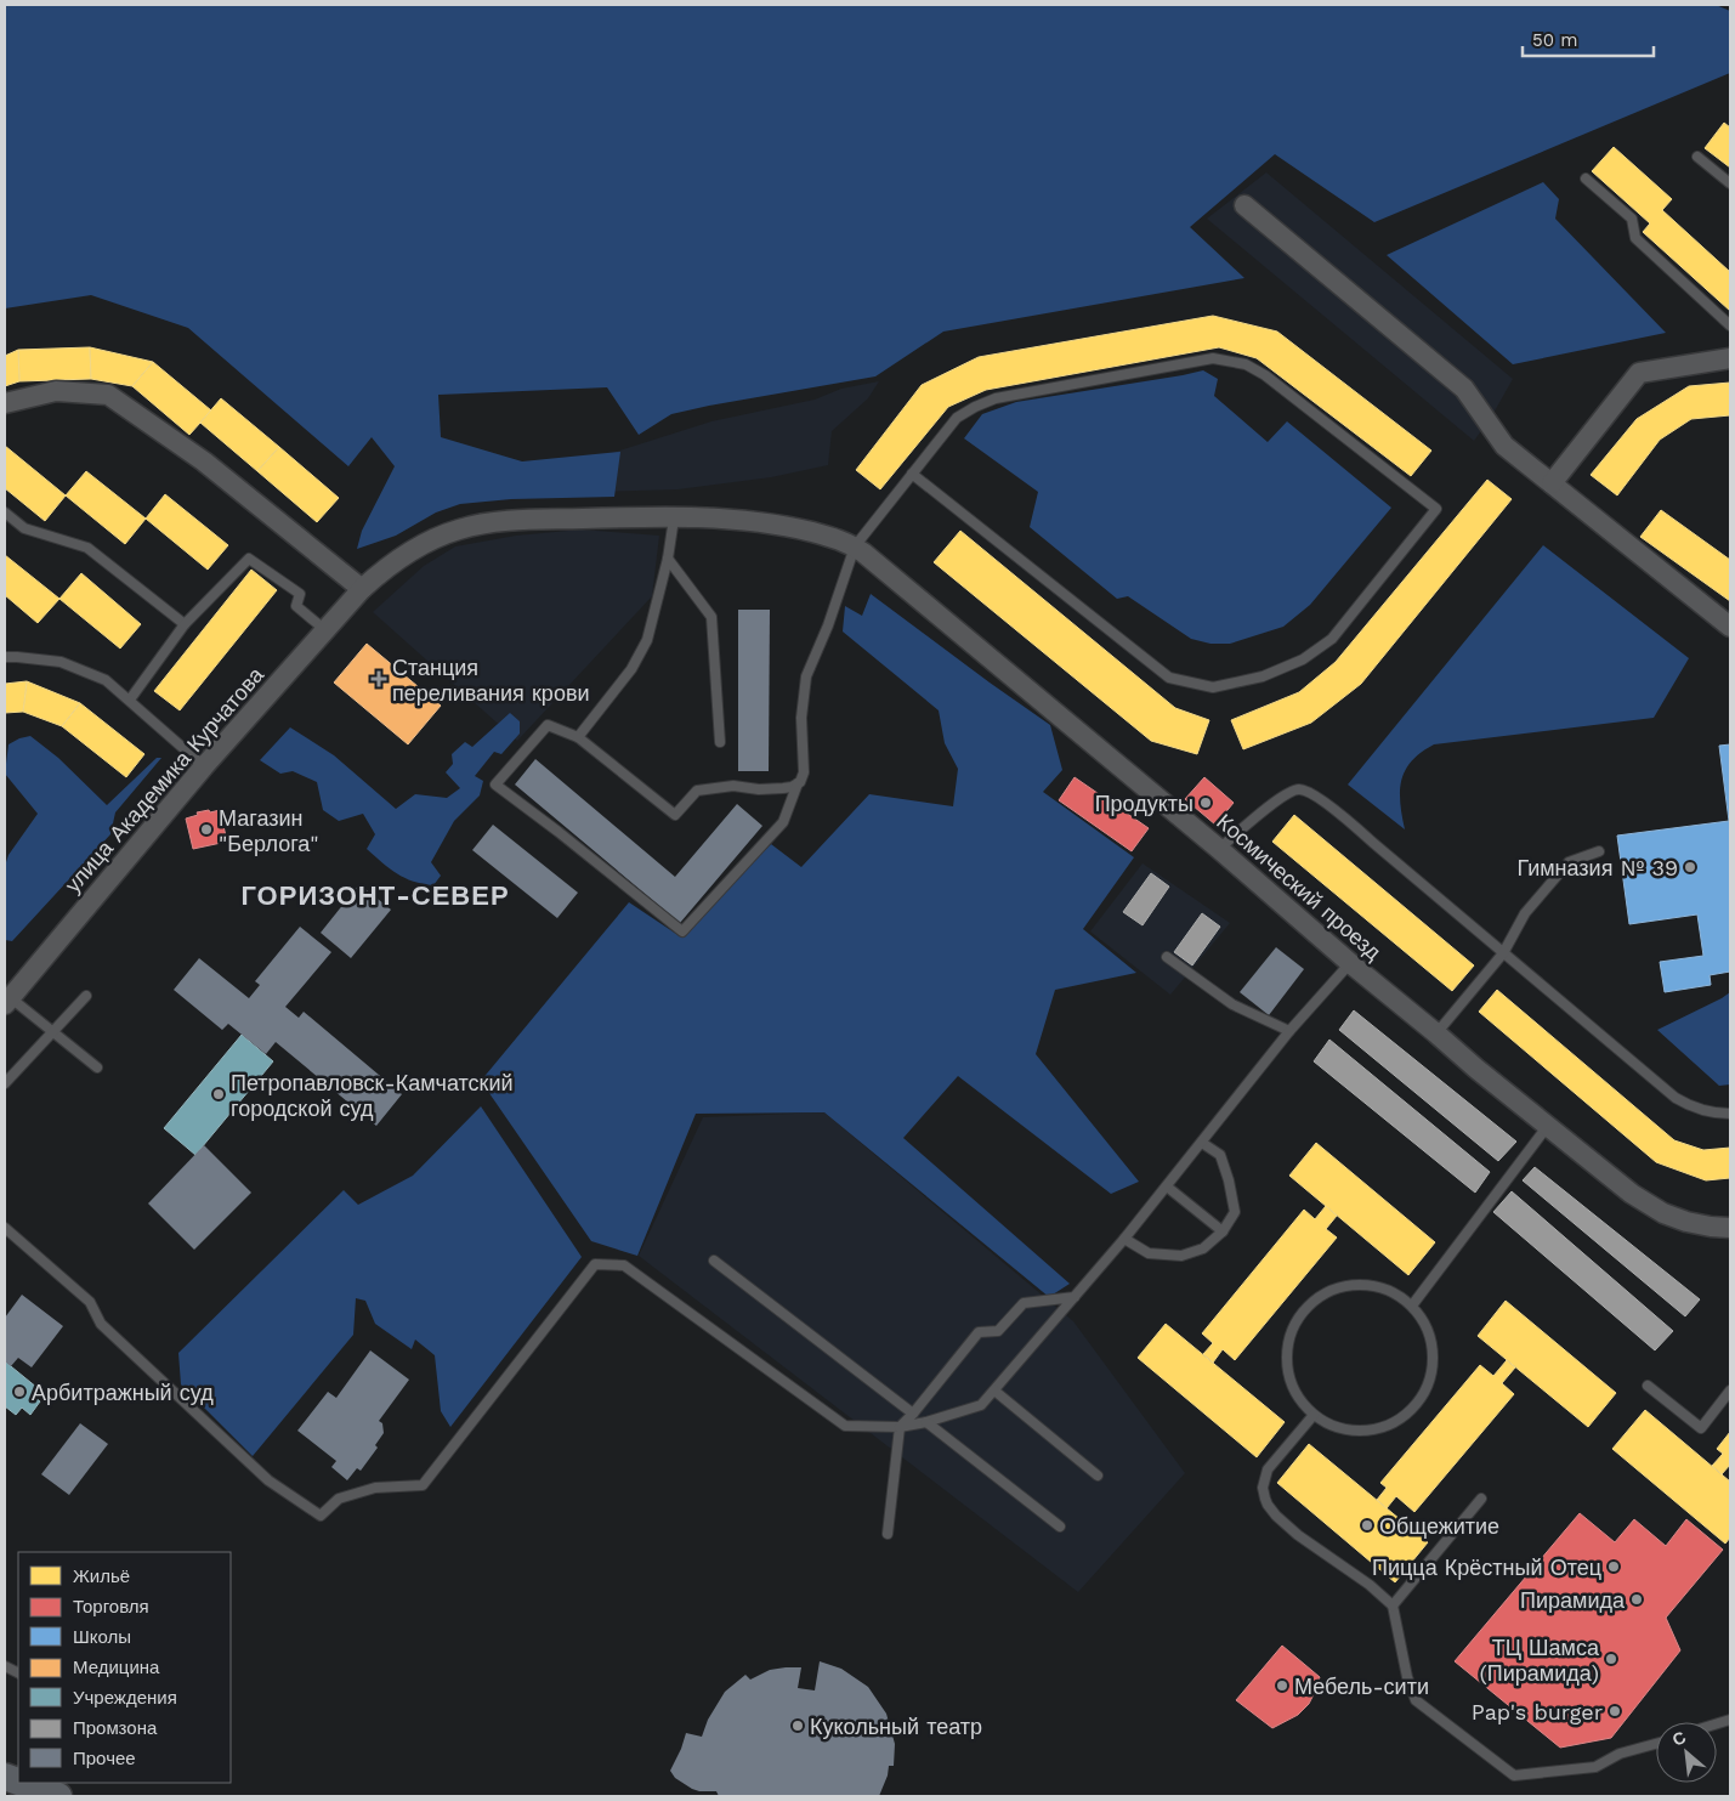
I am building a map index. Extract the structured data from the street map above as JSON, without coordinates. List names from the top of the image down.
{
  "streets": {
    "street": ["улица Академика Курчатова", "Космический проезд"]
  },
  "crossings": [
    ["улица Академика Курчатова", "Космический проезд"]
  ],
  "districts": ["ГОРИЗОНТ-СЕВЕР"],
  "places": {
    "health": ["Станция переливания крови"],
    "other": [
      "Продукты",
      "Магазин \"Берлога\"",
      "Гимназия № 39",
      "Петропавловск-Камчатский городской суд",
      "Арбитражный суд",
      "Общежитие",
      "Пицца Крёстный Отец",
      "Пирамида",
      "ТЦ Шамса (Пирамида)",
      "Мебель-сити",
      "Pap's burger",
      "Кукольный театр"
    ]
  },
  "legend": [
    "Жильё",
    "Торговля",
    "Школы",
    "Медицина",
    "Учреждения",
    "Промзона",
    "Прочее"
  ],
  "scale_bar": "50 m",
  "north": "top left"
}
